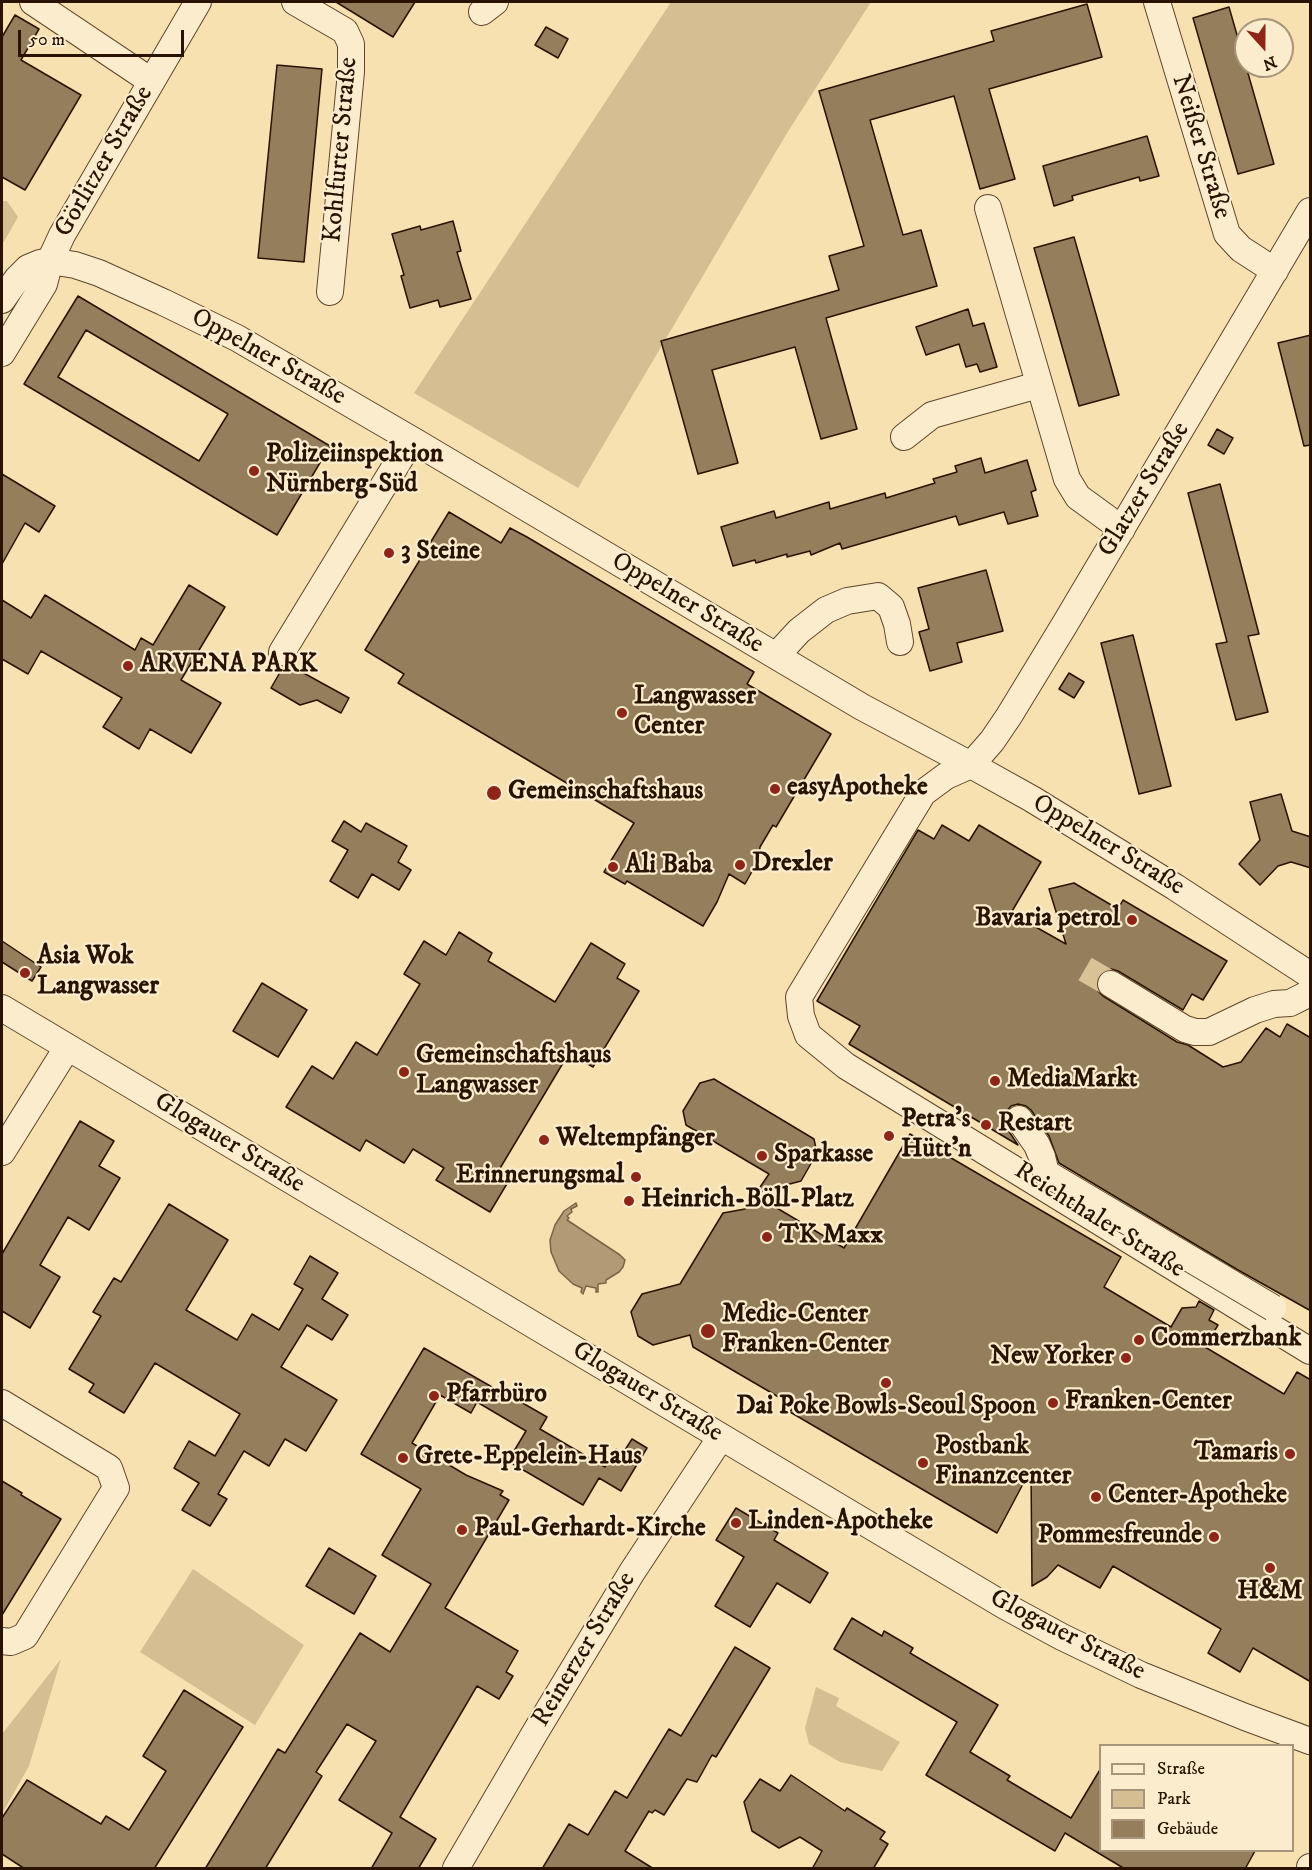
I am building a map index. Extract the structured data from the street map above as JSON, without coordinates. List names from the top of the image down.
{
  "streets": {
    "street": [
      "Neißer Straße",
      "Kohlfurter Straße",
      "Görlitzer Straße",
      "Oppelner Straße",
      "Glatzer Straße",
      "Glogauer Straße",
      "Reichthaler Straße",
      "Reinerzer Straße"
    ]
  },
  "crossings": [
    ["Neißer Straße", "Glatzer Straße"],
    ["Görlitzer Straße", "Oppelner Straße"],
    ["Oppelner Straße", "Glatzer Straße"],
    ["Oppelner Straße", "Reichthaler Straße"],
    ["Glatzer Straße", "Reichthaler Straße"],
    ["Glogauer Straße", "Reinerzer Straße"]
  ],
  "places": [
    "Polizeiinspektion Nürnberg-Süd",
    "3 Steine",
    "ARVENA PARK",
    "Langwasser Center",
    "easyApotheke",
    "Gemeinschaftshaus",
    "Drexler",
    "Ali Baba",
    "Bavaria petrol",
    "Asia Wok Langwasser",
    "Gemeinschaftshaus Langwasser",
    "MediaMarkt",
    "Restart",
    "Petra's Hütt'n",
    "Weltempfänger",
    "Sparkasse",
    "Erinnerungsmal",
    "Heinrich-Böll-Platz",
    "TK Maxx",
    "Medic-Center Franken-Center",
    "Commerzbank",
    "New Yorker",
    "Dai Poke Bowls-Seoul Spoon",
    "Pfarrbüro",
    "Franken-Center",
    "Tamaris",
    "Grete-Eppelein-Haus",
    "Postbank Finanzcenter",
    "Center-Apotheke",
    "Linden-Apotheke",
    "Paul-Gerhardt-Kirche",
    "Pommesfreunde",
    "H&M"
  ],
  "legend": ["Straße", "Park", "Gebäude"],
  "scale_bar": "50 m",
  "north": "bottom"
}
